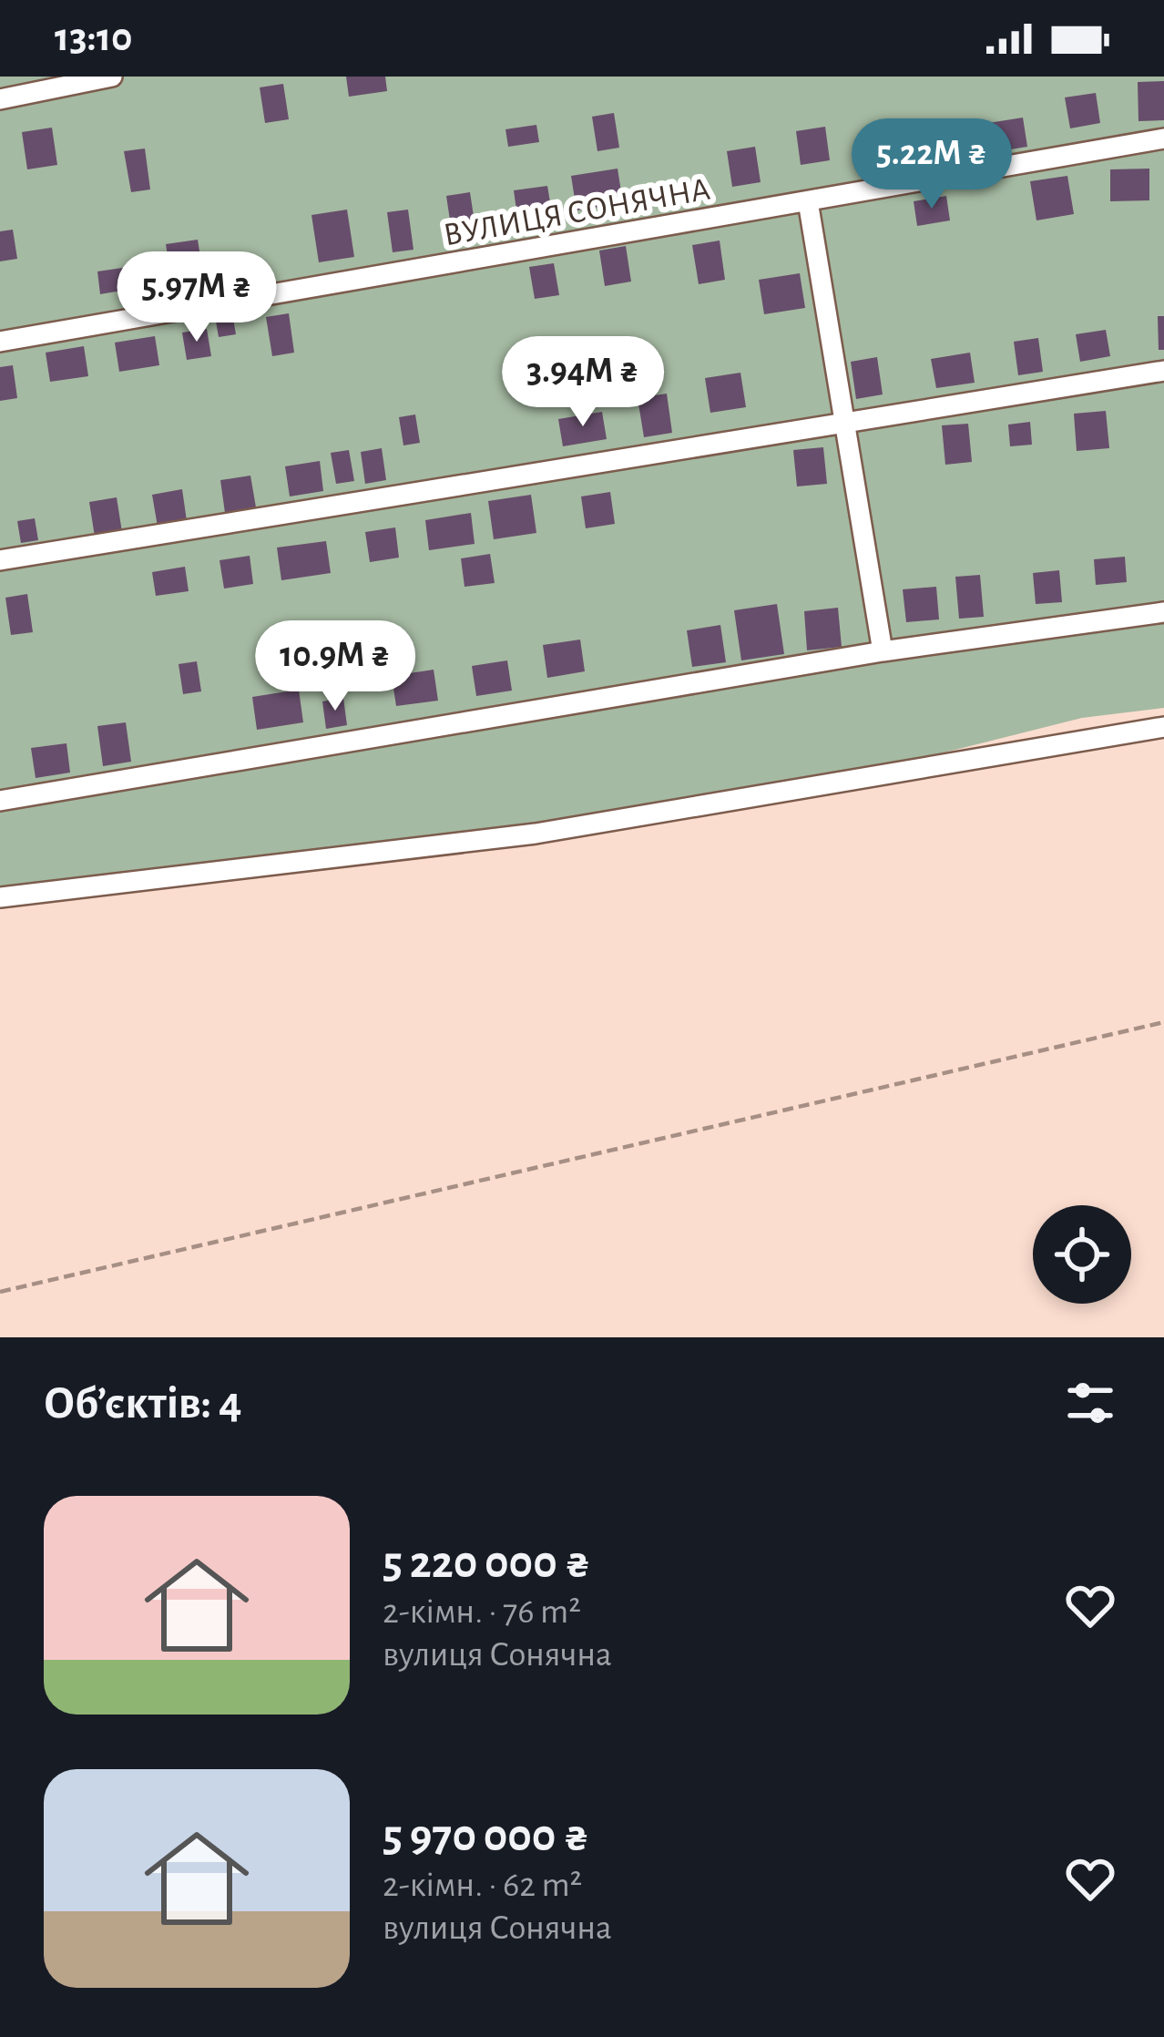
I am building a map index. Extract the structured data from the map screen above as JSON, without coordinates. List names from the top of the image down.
{
  "streets": {
    "street": ["ВУЛИЦЯ СОНЯЧНА"]
  },
  "page": {
    "status": "13:10",
    "price": [
      "5.22M ₴",
      "5.97M ₴",
      "3.94M ₴",
      "10.9M ₴"
    ],
    "heading": "Об’єктів: 4",
    "list": [
      {
        "name": "5 220 000 ₴",
        "note": "2-кімн. · 76 m² · вулиця Сонячна"
      },
      {
        "name": "5 970 000 ₴",
        "note": "2-кімн. · 62 m² · вулиця Сонячна"
      }
    ]
  }
}
